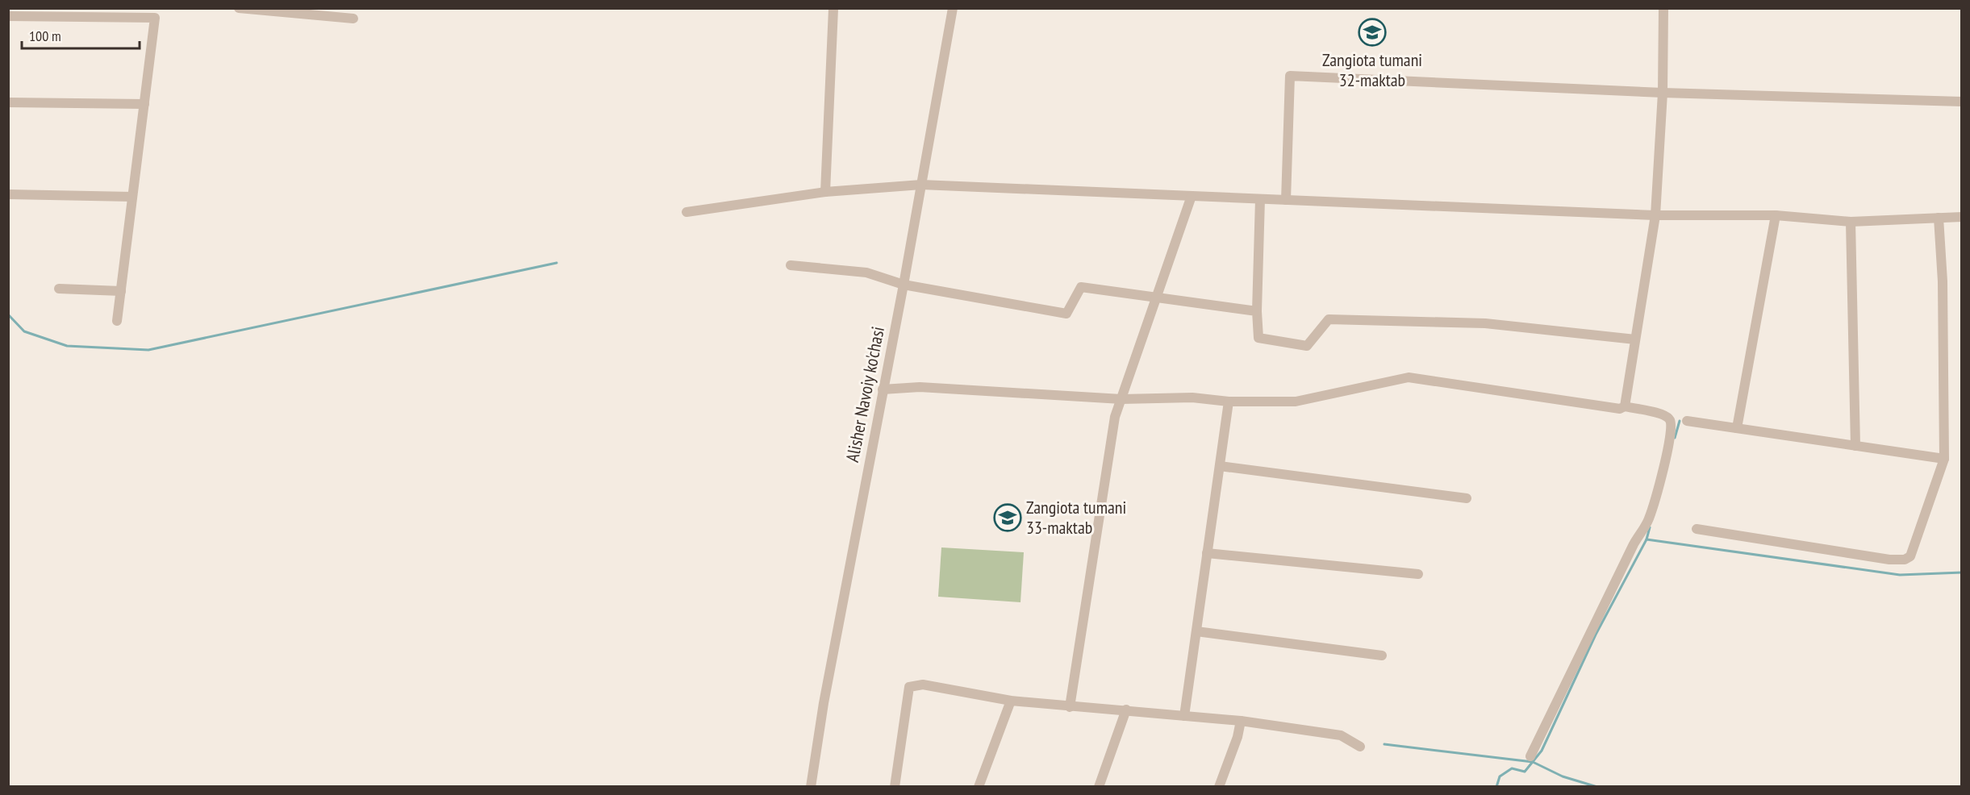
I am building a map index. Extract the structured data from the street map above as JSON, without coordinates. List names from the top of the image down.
{
  "streets": {
    "street": ["Alisher Navoiy ko'chasi"]
  },
  "places": {
    "school or university": ["Zangiota tumani 32-maktab", "Zangiota tumani 33-maktab"]
  },
  "scale_bar": "100 m"
}
